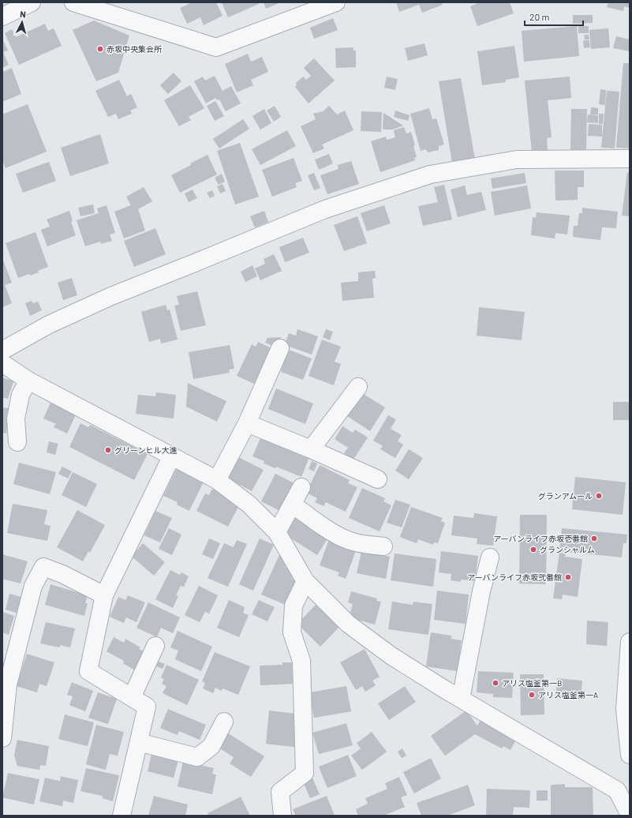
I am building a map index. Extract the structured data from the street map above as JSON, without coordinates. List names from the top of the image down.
{
  "places": [
    "赤坂中央集会所",
    "グリーンヒル大進",
    "グランアムール",
    "アーバンライフ赤坂壱番館",
    "グランシャルム",
    "アーバンライフ赤坂弐番館",
    "アリス塩釜第一B",
    "アリス塩釜第一A"
  ],
  "scale_bar": "20 m",
  "north": "top"
}
